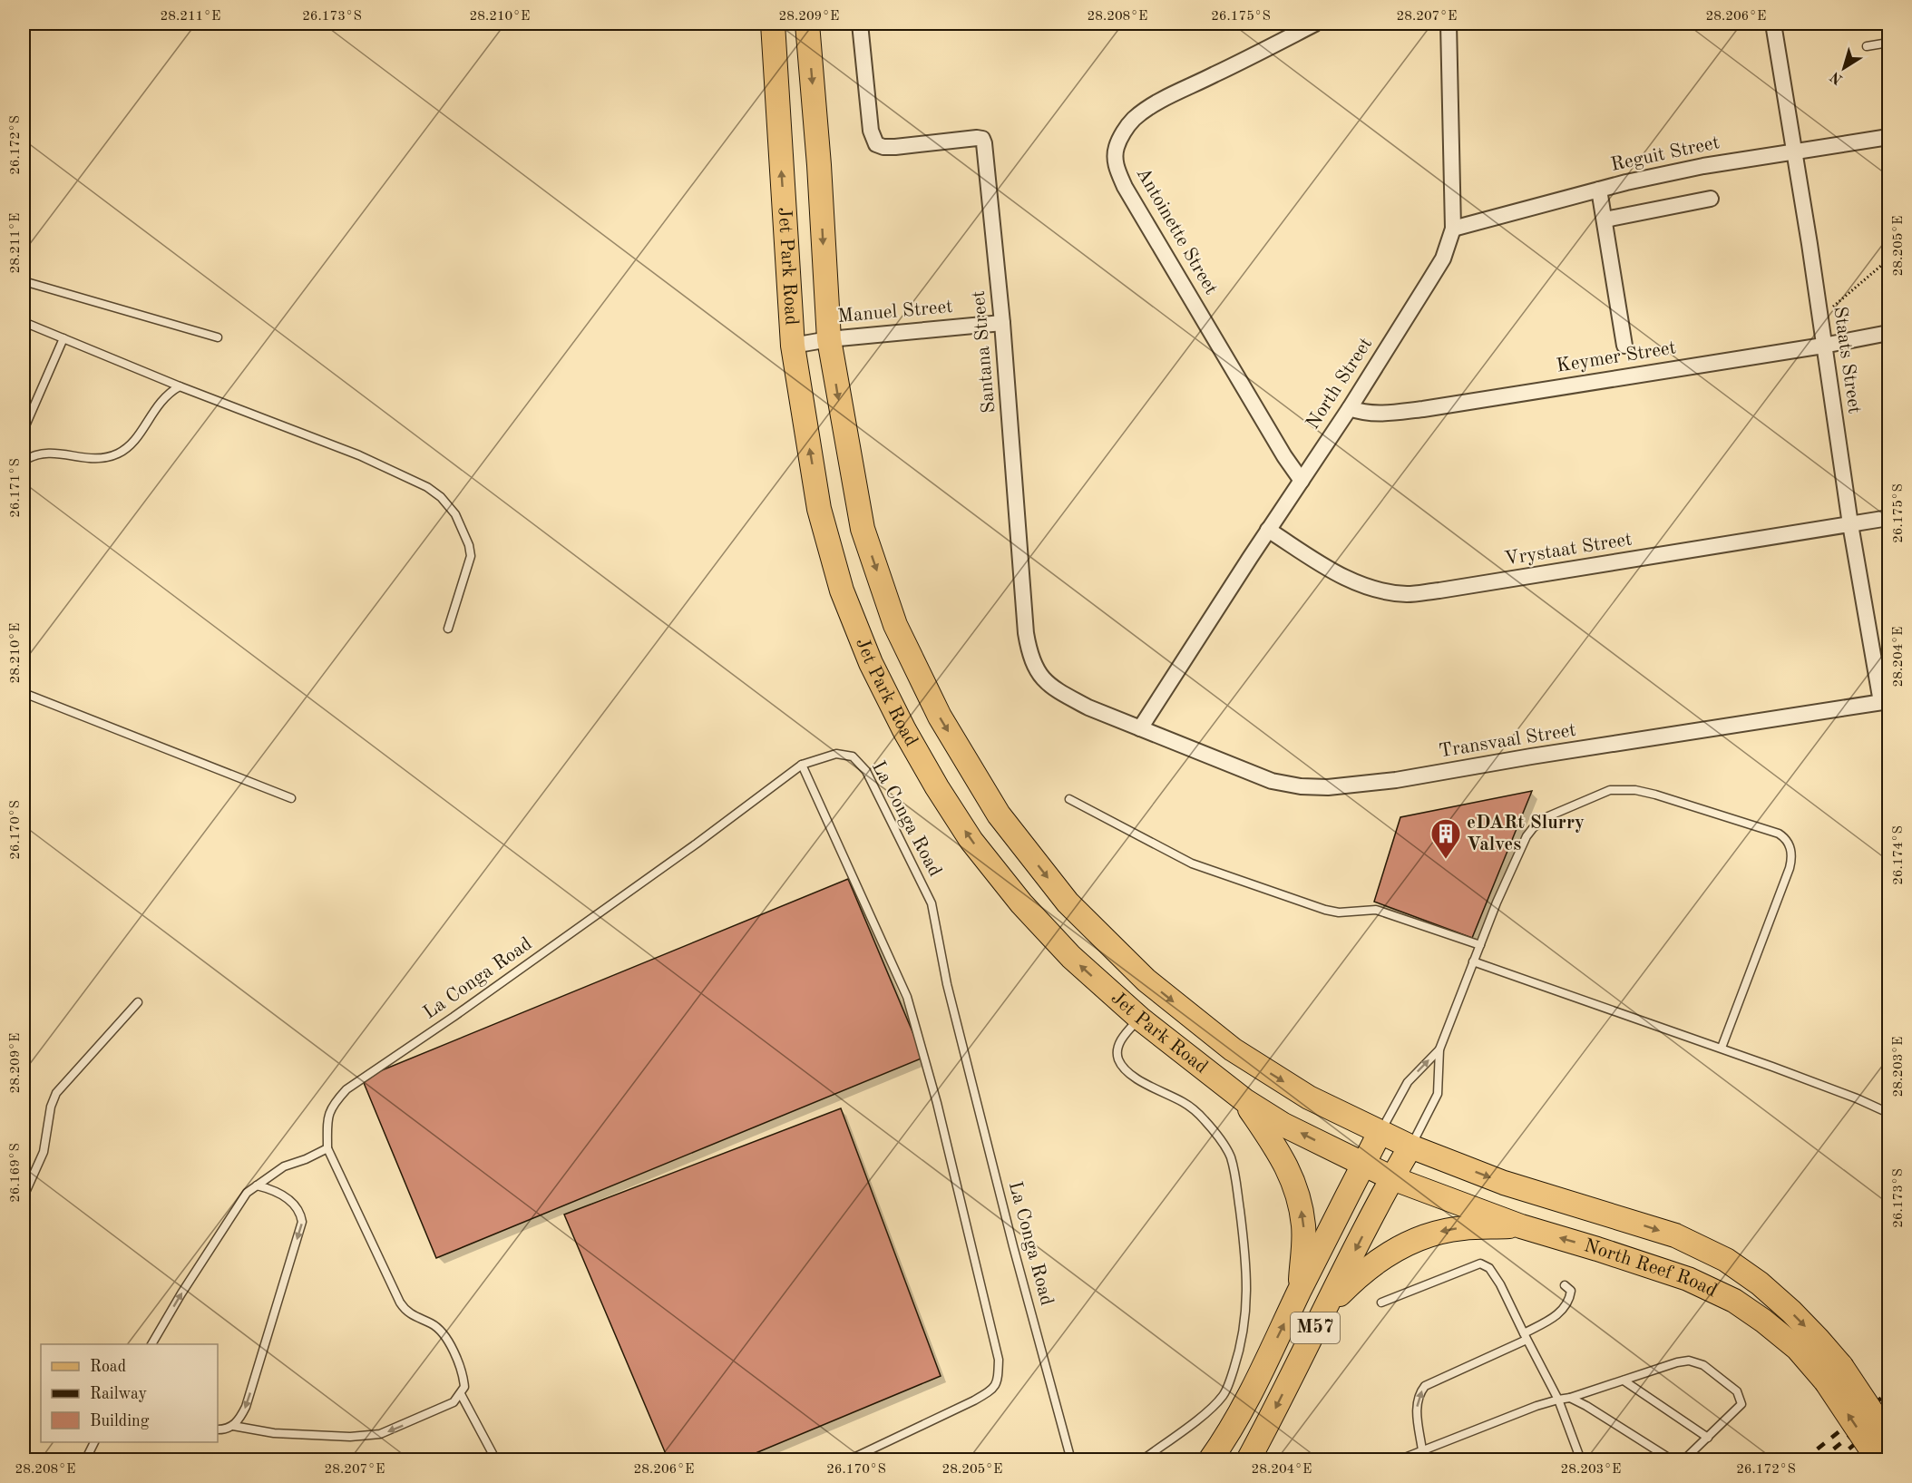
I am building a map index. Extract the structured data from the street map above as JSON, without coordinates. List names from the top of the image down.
{
  "streets": {
    "main road": ["Jet Park Road", "North Reef Road", "M57"],
    "street": [
      "Reguit Street",
      "Antoinette Street",
      "Manuel Street",
      "Santana Street",
      "Keymer Street",
      "Staats Street",
      "North Street",
      "Vrystaat Street",
      "Transvaal Street"
    ],
    "lane": ["La Conga Road"]
  },
  "crossings": [
    ["Reguit Street", "Staats Street"],
    ["Reguit Street", "North Street"],
    ["Antoinette Street", "North Street"],
    ["Jet Park Road", "Manuel Street"],
    ["Jet Park Road", "North Reef Road"],
    ["Jet Park Road", "M57"],
    ["Manuel Street", "Santana Street"],
    ["Santana Street", "North Street"],
    ["Santana Street", "Transvaal Street"],
    ["Keymer Street", "Staats Street"],
    ["Keymer Street", "North Street"],
    ["Staats Street", "Vrystaat Street"],
    ["Staats Street", "Transvaal Street"],
    ["North Street", "Vrystaat Street"],
    ["North Street", "Transvaal Street"],
    ["North Reef Road", "M57"]
  ],
  "places": {
    "building": ["eDARt Slurry Valves"]
  },
  "legend": ["Road", "Railway", "Building"],
  "north": "bottom left",
  "coordinates": [
    "28.211°E",
    "26.173°S",
    "28.210°E",
    "28.209°E",
    "28.208°E",
    "26.175°S",
    "28.207°E",
    "28.206°E",
    "26.172°S",
    "28.205°E",
    "26.171°S",
    "28.204°E",
    "26.170°S",
    "26.174°S",
    "28.203°E",
    "26.169°S"
  ]
}
